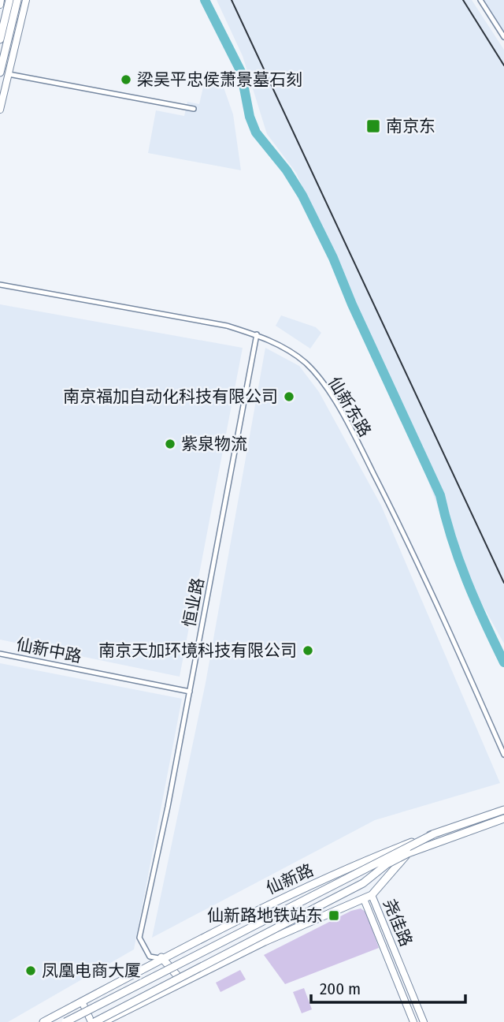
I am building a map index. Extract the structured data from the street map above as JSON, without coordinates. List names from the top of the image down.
{
  "streets": {
    "main road": ["仙新路", "尧佳路"],
    "street": ["仙新东路", "恒业路", "仙新中路"]
  },
  "crossings": [
    ["仙新东路", "恒业路"],
    ["恒业路", "仙新中路"],
    ["恒业路", "仙新路"]
  ],
  "places": {
    "other": [
      "梁吴平忠侯萧景墓石刻",
      "南京福加自动化科技有限公司",
      "紫泉物流",
      "南京天加环境科技有限公司",
      "凤凰电商大厦"
    ],
    "transit": ["南京东", "仙新路地铁站东"]
  },
  "scale_bar": "200 m"
}
